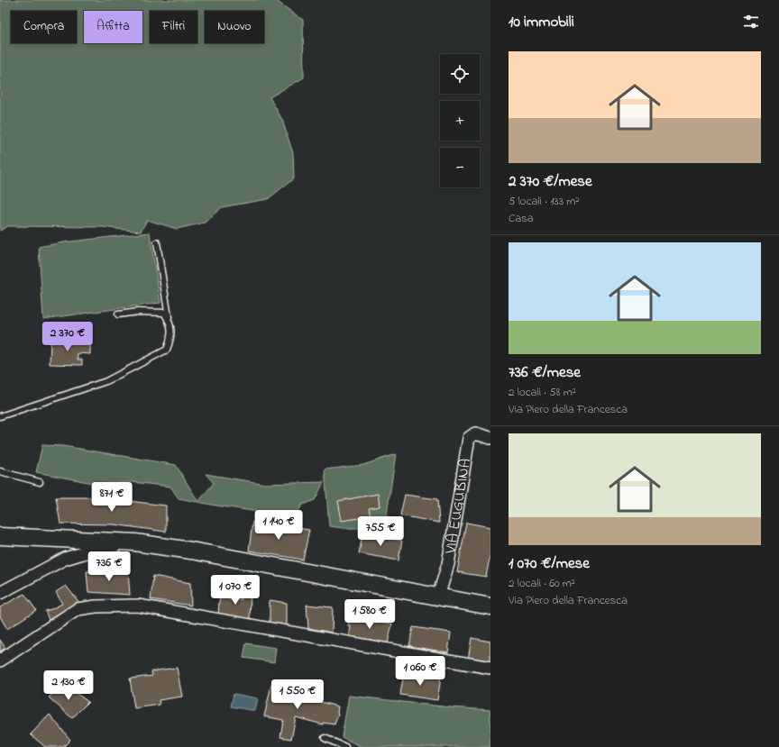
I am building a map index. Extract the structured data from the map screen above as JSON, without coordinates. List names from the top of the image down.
{
  "streets": {
    "street": ["VIA EUGUBINA"]
  },
  "page": {
    "heading": "10 immobili",
    "chip": [
      "Compra",
      "Affitta",
      "Filtri",
      "Nuovo"
    ],
    "list": [
      {
        "name": "2 370 €/mese",
        "note": "5 locali · 133 m² · Casa"
      },
      {
        "name": "736 €/mese",
        "note": "2 locali · 58 m² · Via Piero della Francesca"
      },
      {
        "name": "1 070 €/mese",
        "note": "2 locali · 60 m² · Via Piero della Francesca"
      }
    ],
    "map_buttons": ["+", "−"],
    "price": [
      "2 370 €",
      "871 €",
      "1 140 €",
      "755 €",
      "736 €",
      "1 070 €",
      "1 580 €",
      "1 060 €",
      "2 130 €",
      "1 550 €"
    ]
  }
}
